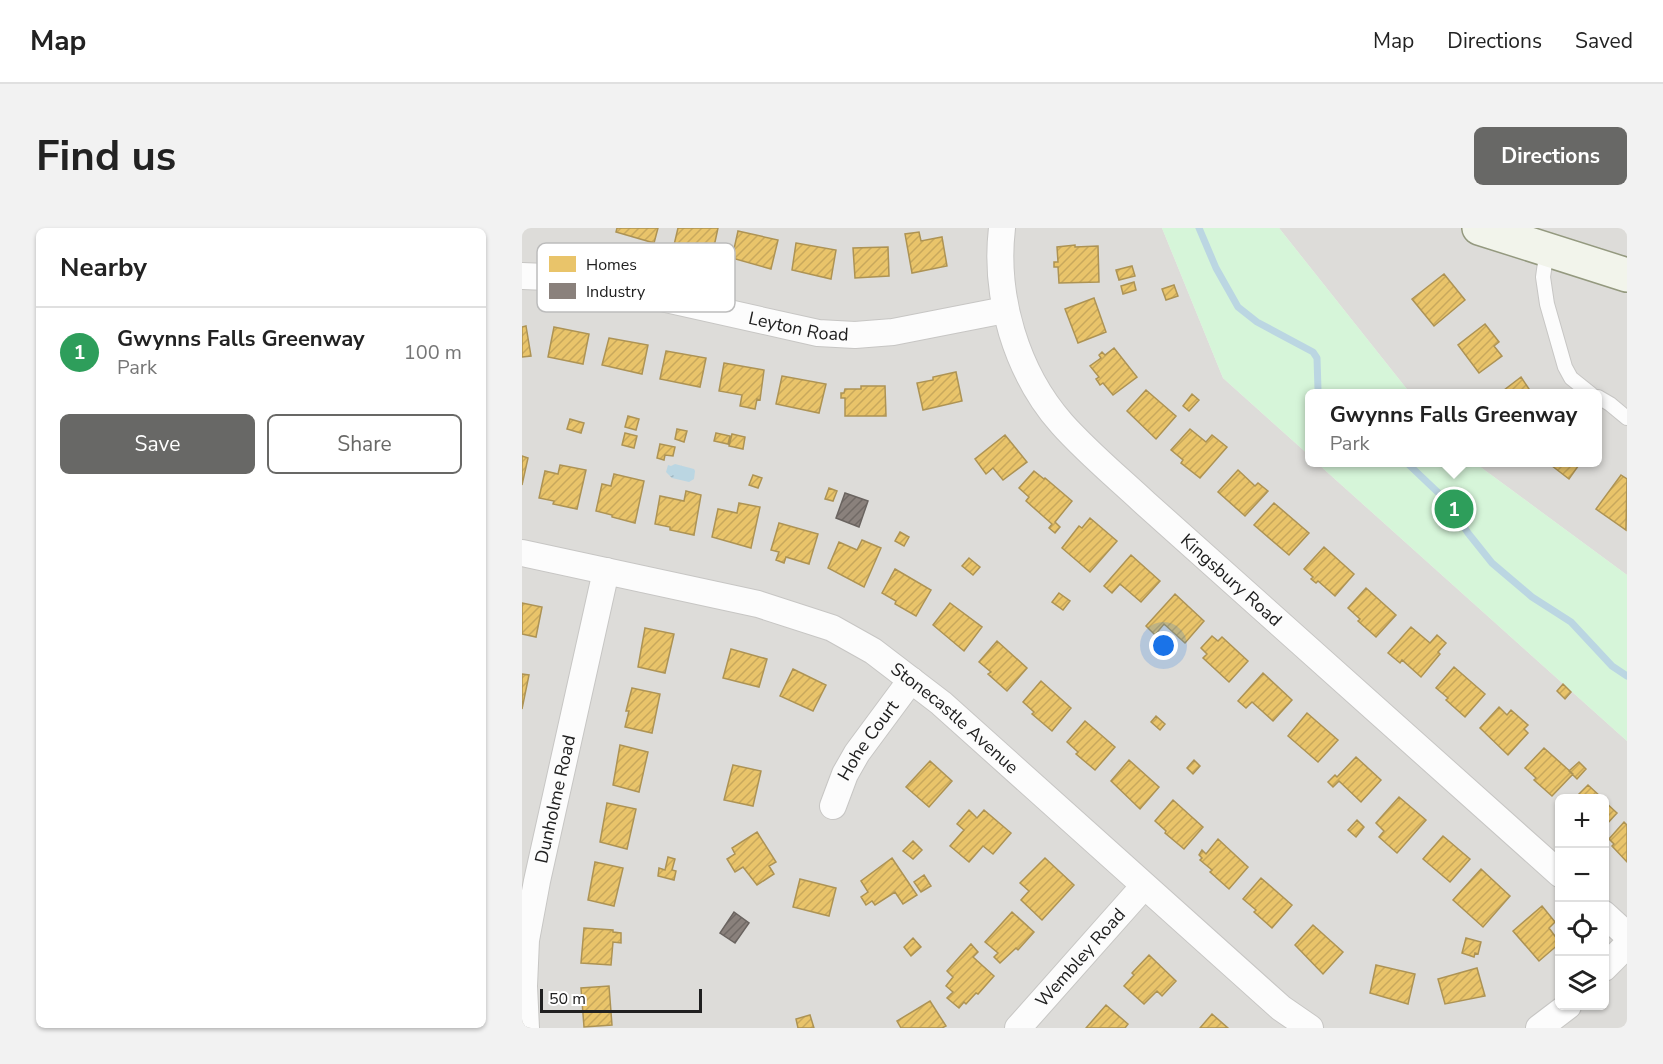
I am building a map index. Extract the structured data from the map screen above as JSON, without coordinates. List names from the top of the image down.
{
  "streets": {
    "street": [
      "Leyton Road",
      "Kingsbury Road",
      "Stonecastle Avenue",
      "Hohe Court",
      "Dunholme Road",
      "Wembley Road"
    ]
  },
  "crossings": [
    ["Leyton Road", "Kingsbury Road"],
    ["Stonecastle Avenue", "Hohe Court"],
    ["Stonecastle Avenue", "Dunholme Road"],
    ["Stonecastle Avenue", "Wembley Road"]
  ],
  "legend": ["Homes", "Industry"],
  "scale_bar": "50 m",
  "page": {
    "header": "Map",
    "nav": ["Map", "Directions", "Saved"],
    "buttons": [
      "Directions",
      ["Save", "Share"]
    ],
    "title": "Find us",
    "heading": "Nearby",
    "list": [
      {
        "mark": "1",
        "name": "Gwynns Falls Greenway",
        "note": "Park",
        "value": "100 m"
      }
    ],
    "popup": ["Gwynns Falls Greenway", "Park"],
    "pins": "1",
    "map_buttons": ["+", "−"],
    "scale": "50 m"
  }
}
